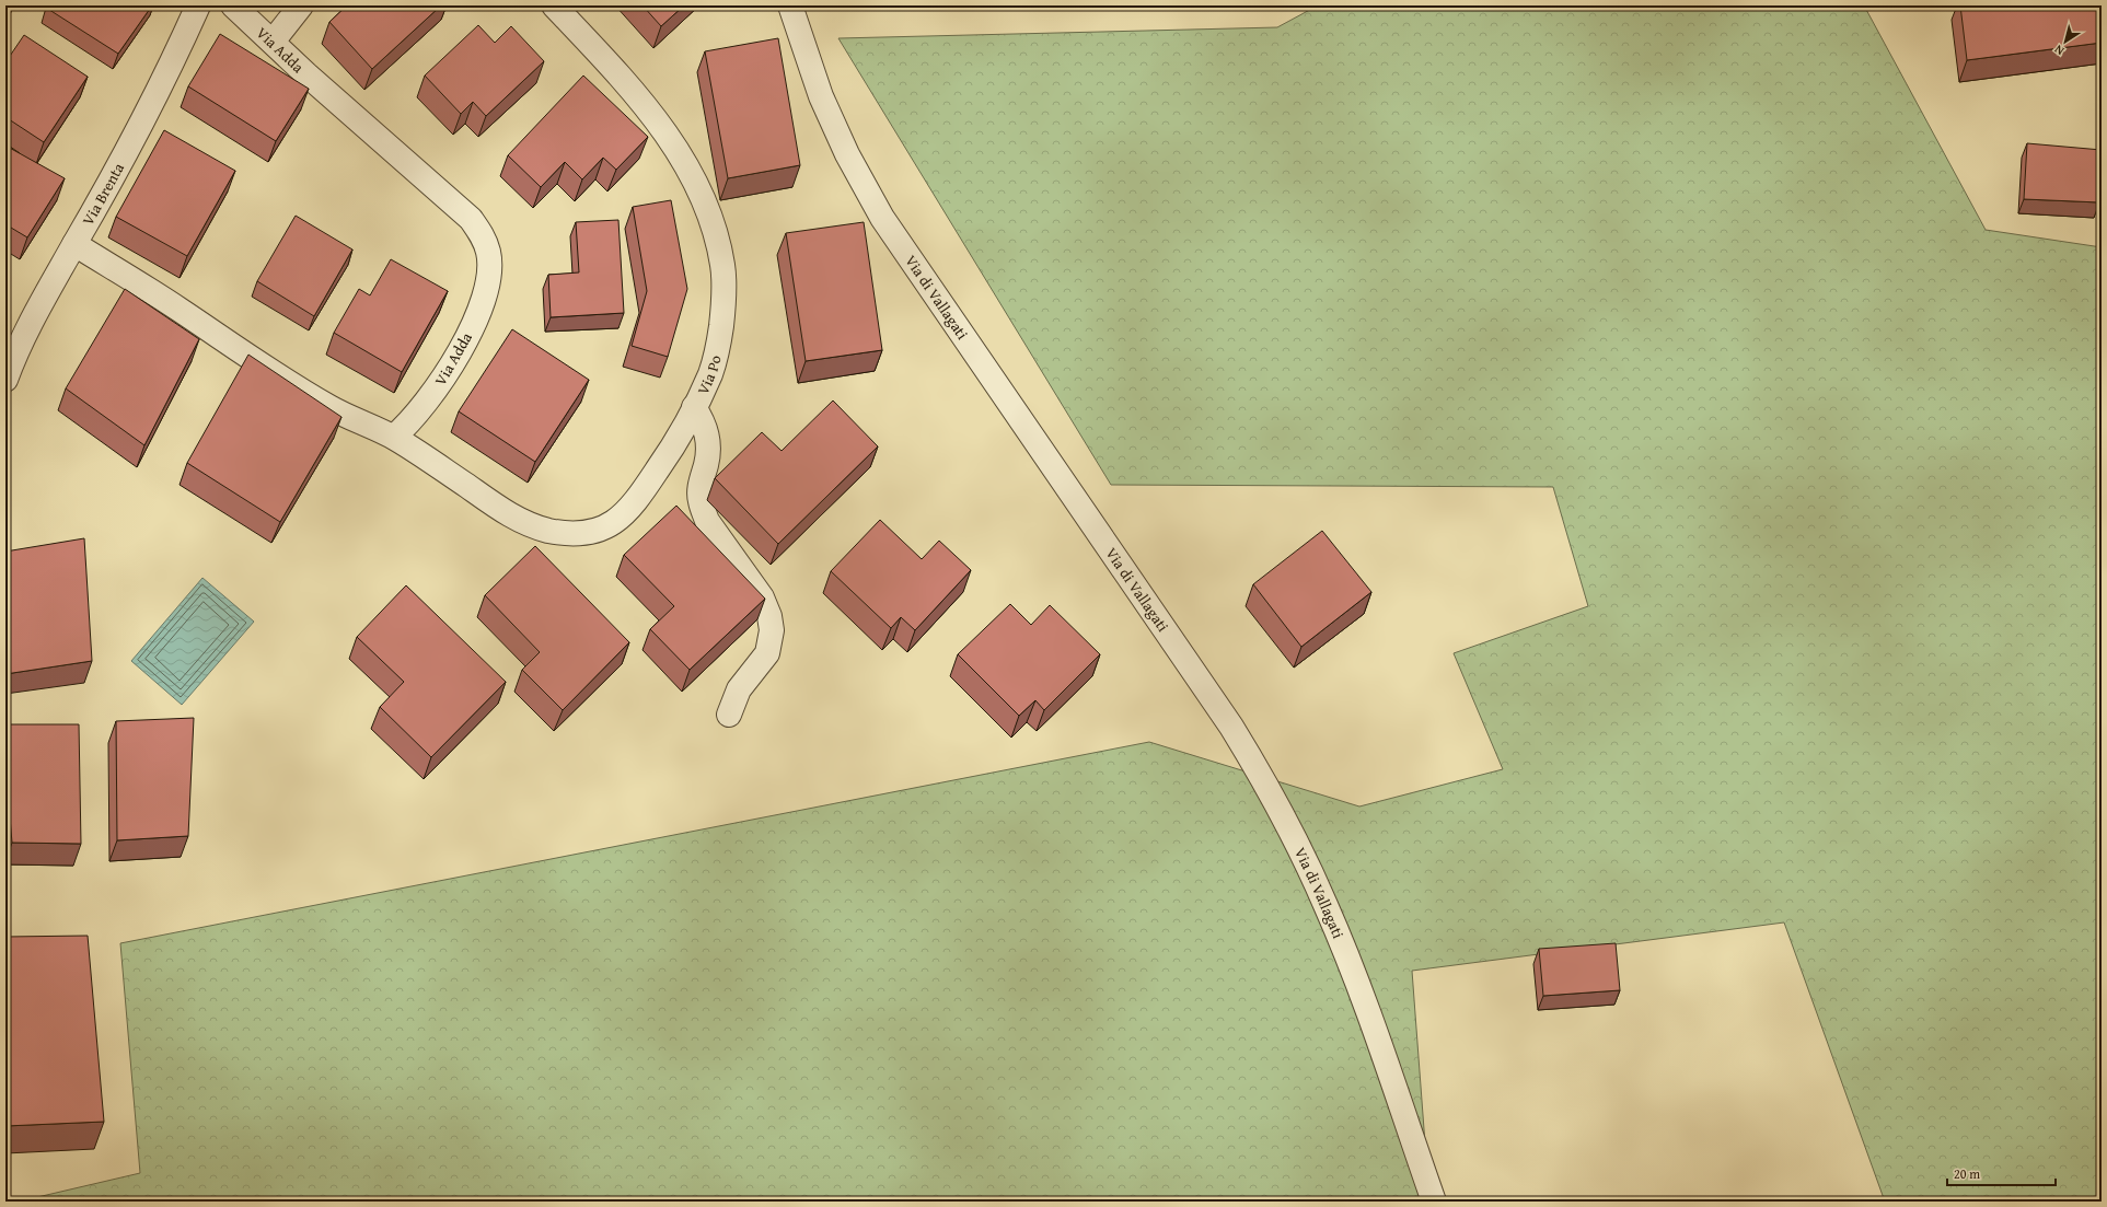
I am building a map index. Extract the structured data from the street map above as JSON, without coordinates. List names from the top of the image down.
{
  "streets": {
    "street": [
      "Via Adda",
      "Via Brenta",
      "Via di Vallagati",
      "Via Po"
    ]
  },
  "crossings": [
    ["Via Adda", "Via Po"]
  ],
  "scale_bar": "20 m",
  "north": "bottom left"
}
